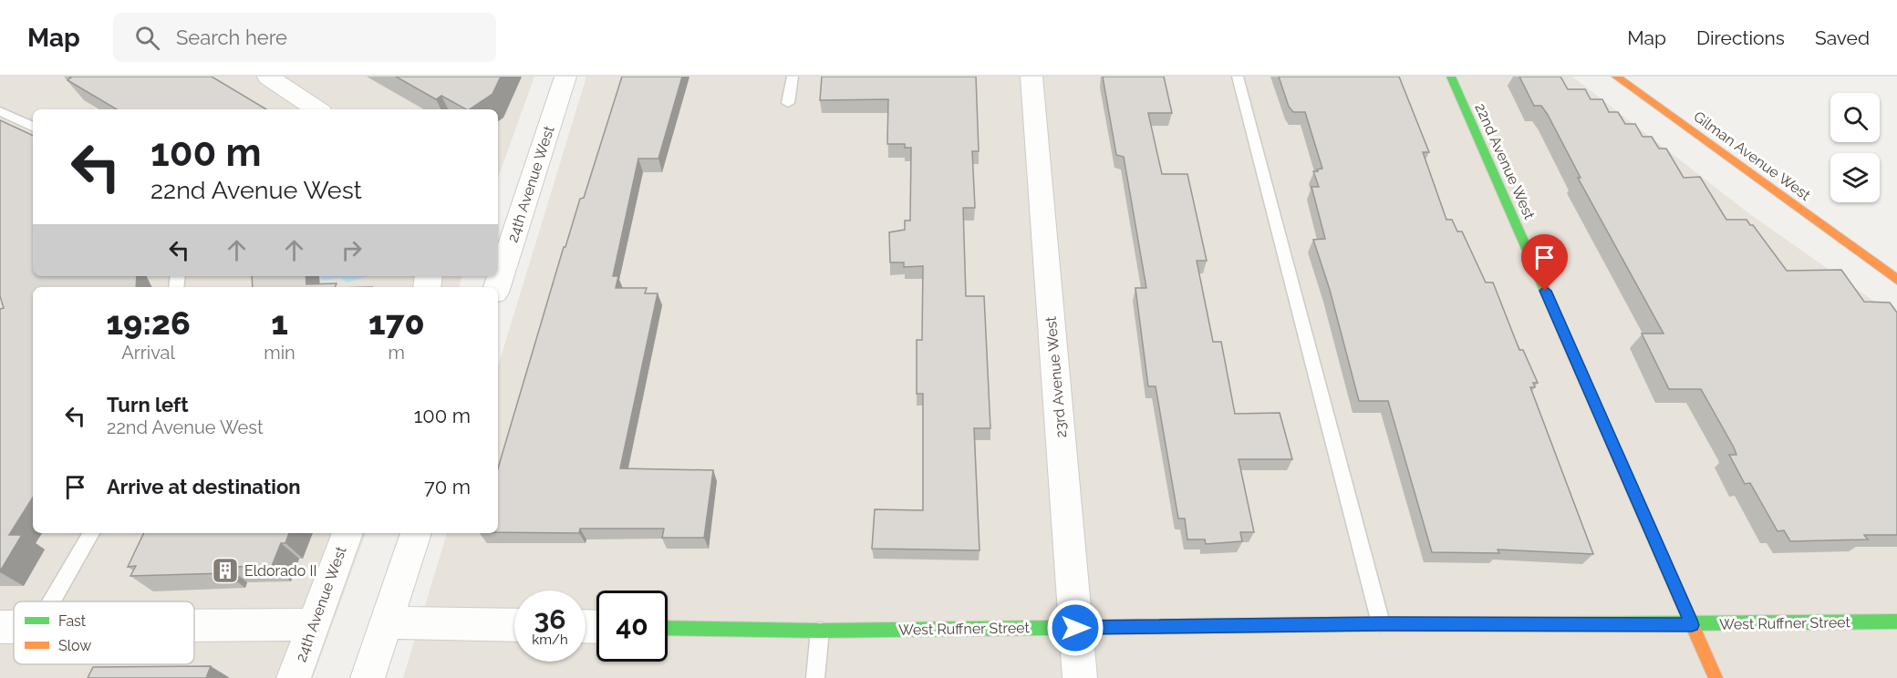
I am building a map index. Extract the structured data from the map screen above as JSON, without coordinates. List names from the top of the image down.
{
  "streets": {
    "street": [
      "Gilman Avenue West",
      "22nd Avenue West",
      "24th Avenue West",
      "23rd Avenue West",
      "West Ruffner Street"
    ]
  },
  "crossings": [
    ["22nd Avenue West", "West Ruffner Street"],
    ["23rd Avenue West", "West Ruffner Street"]
  ],
  "places": {
    "building": ["Eldorado II"]
  },
  "legend": ["Fast", "Slow"],
  "page": {
    "header": "Map",
    "search": "Search here",
    "nav": ["Map", "Directions", "Saved"],
    "turn": ["100 m", "22nd Avenue West"],
    "eta": [
      "19:26",
      "Arrival",
      "1",
      "min",
      "170",
      "m"
    ],
    "list": [
      {
        "name": "Turn left",
        "note": "22nd Avenue West",
        "value": "100 m"
      },
      {
        "name": "Arrive at destination",
        "value": "70 m"
      }
    ],
    "speed": "36 km/h",
    "limit": "40"
  }
}
